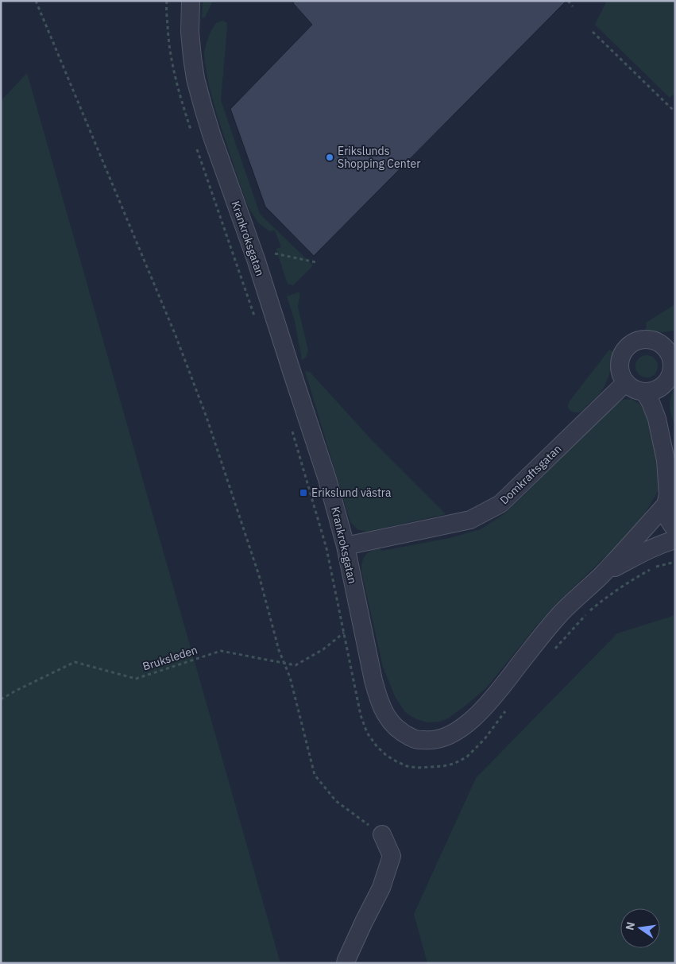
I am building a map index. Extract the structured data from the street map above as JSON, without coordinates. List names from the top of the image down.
{
  "streets": {
    "street": ["Krankroksgatan", "Domkraftsgatan"],
    "path": ["Bruksleden"]
  },
  "crossings": [
    ["Krankroksgatan", "Domkraftsgatan"]
  ],
  "places": {
    "other": ["Erikslunds Shopping Center"],
    "transit": ["Erikslund västra"]
  },
  "north": "left"
}
